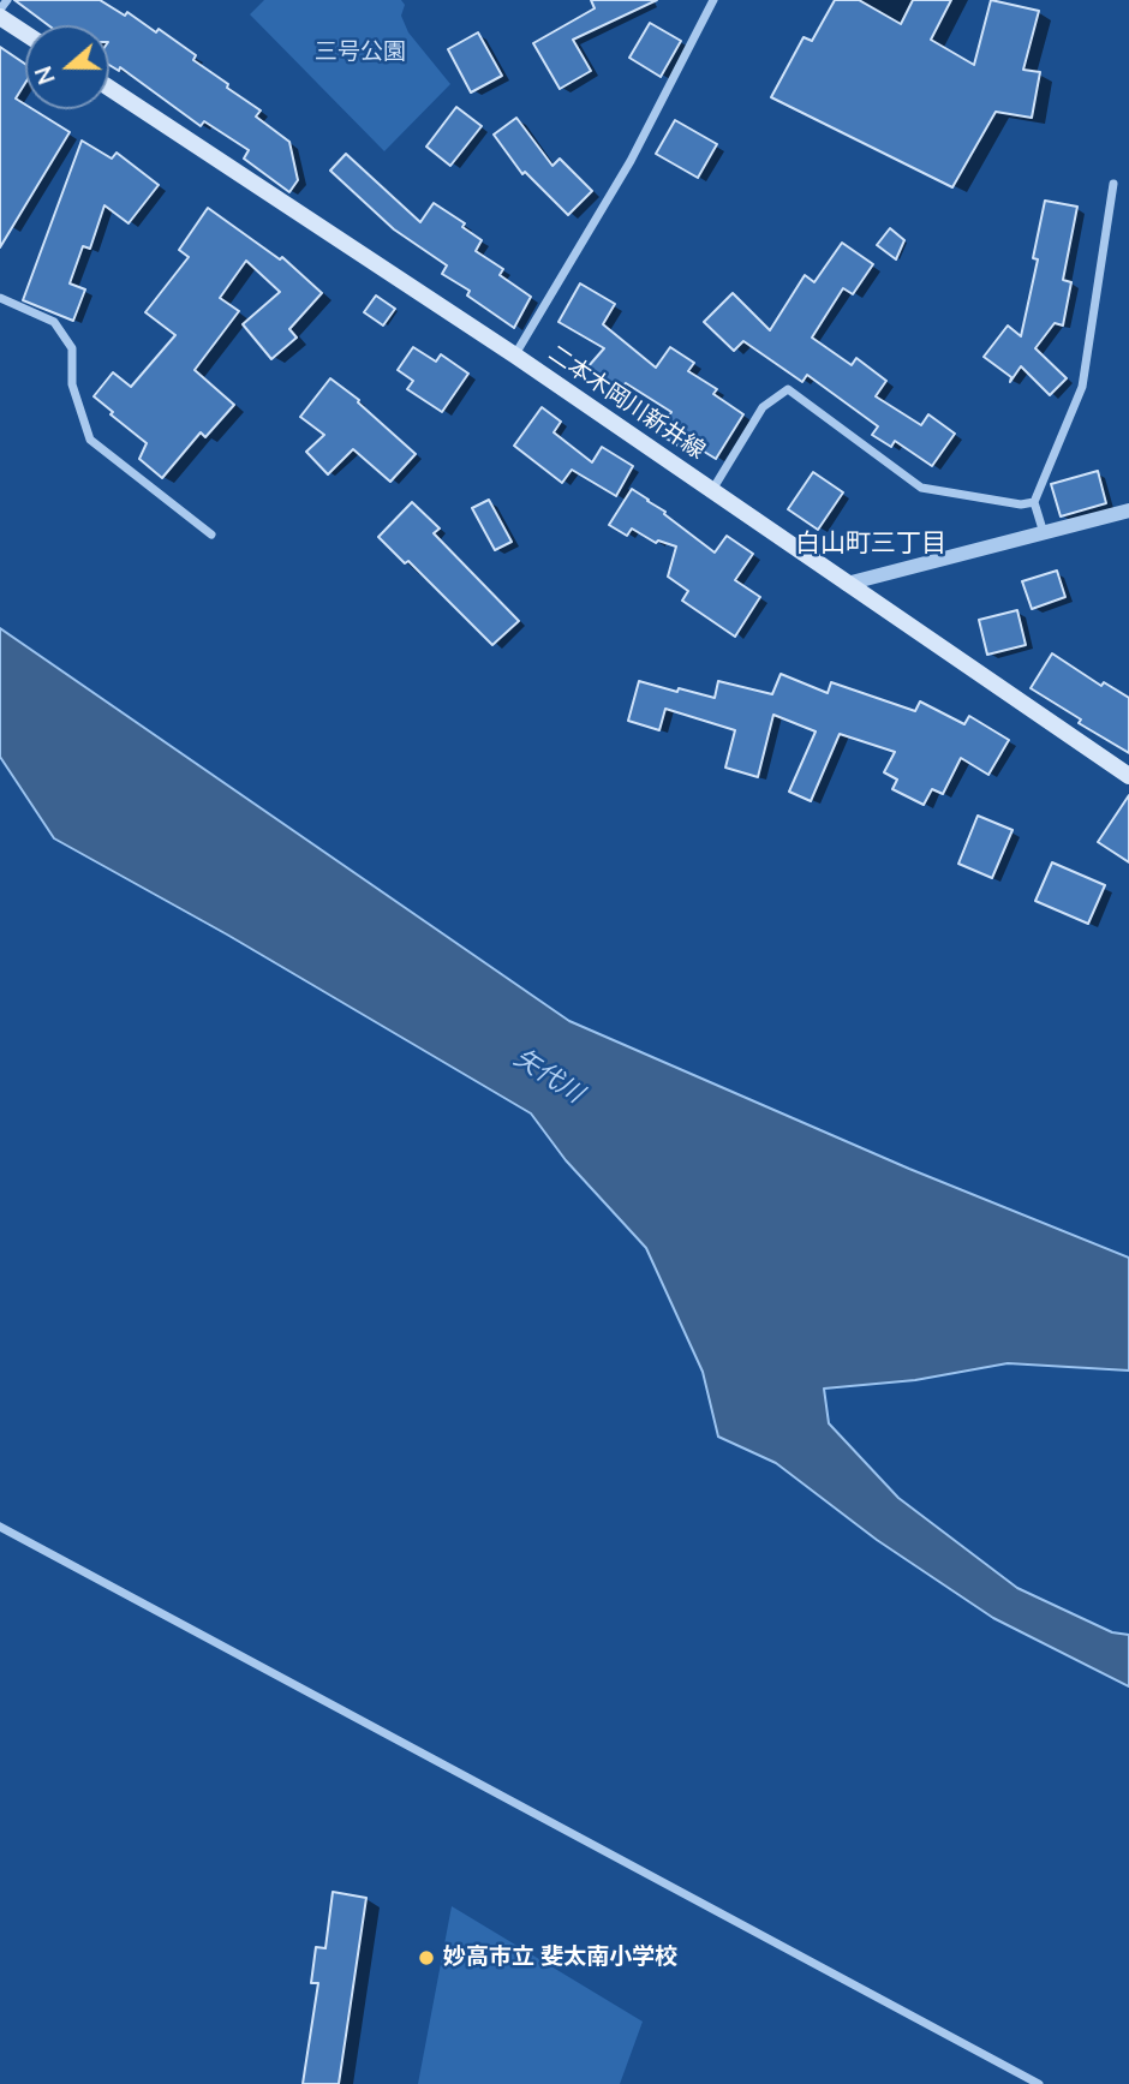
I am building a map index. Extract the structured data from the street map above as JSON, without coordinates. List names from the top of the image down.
{
  "streets": {
    "main road": ["二本木岡川新井線"]
  },
  "districts": ["白山町三丁目"],
  "water": ["矢代川"],
  "parks": ["三号公園"],
  "places": ["妙高市立 斐太南小学校"],
  "north": "left"
}
